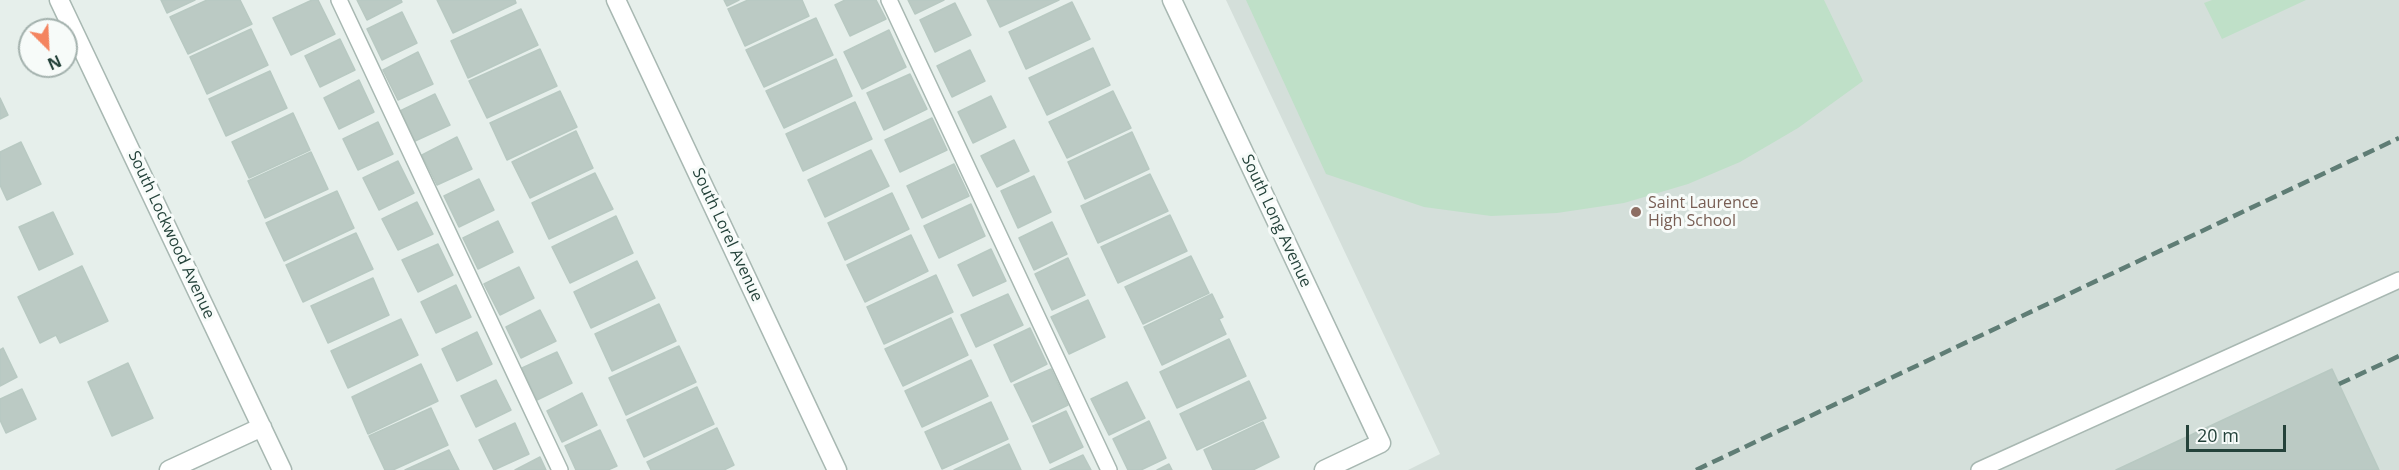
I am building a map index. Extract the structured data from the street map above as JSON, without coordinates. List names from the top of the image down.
{
  "streets": {
    "street": ["South Long Avenue", "South Lockwood Avenue", "South Lorel Avenue"]
  },
  "places": ["Saint Laurence High School"],
  "scale_bar": "20 m",
  "north": "bottom right"
}
